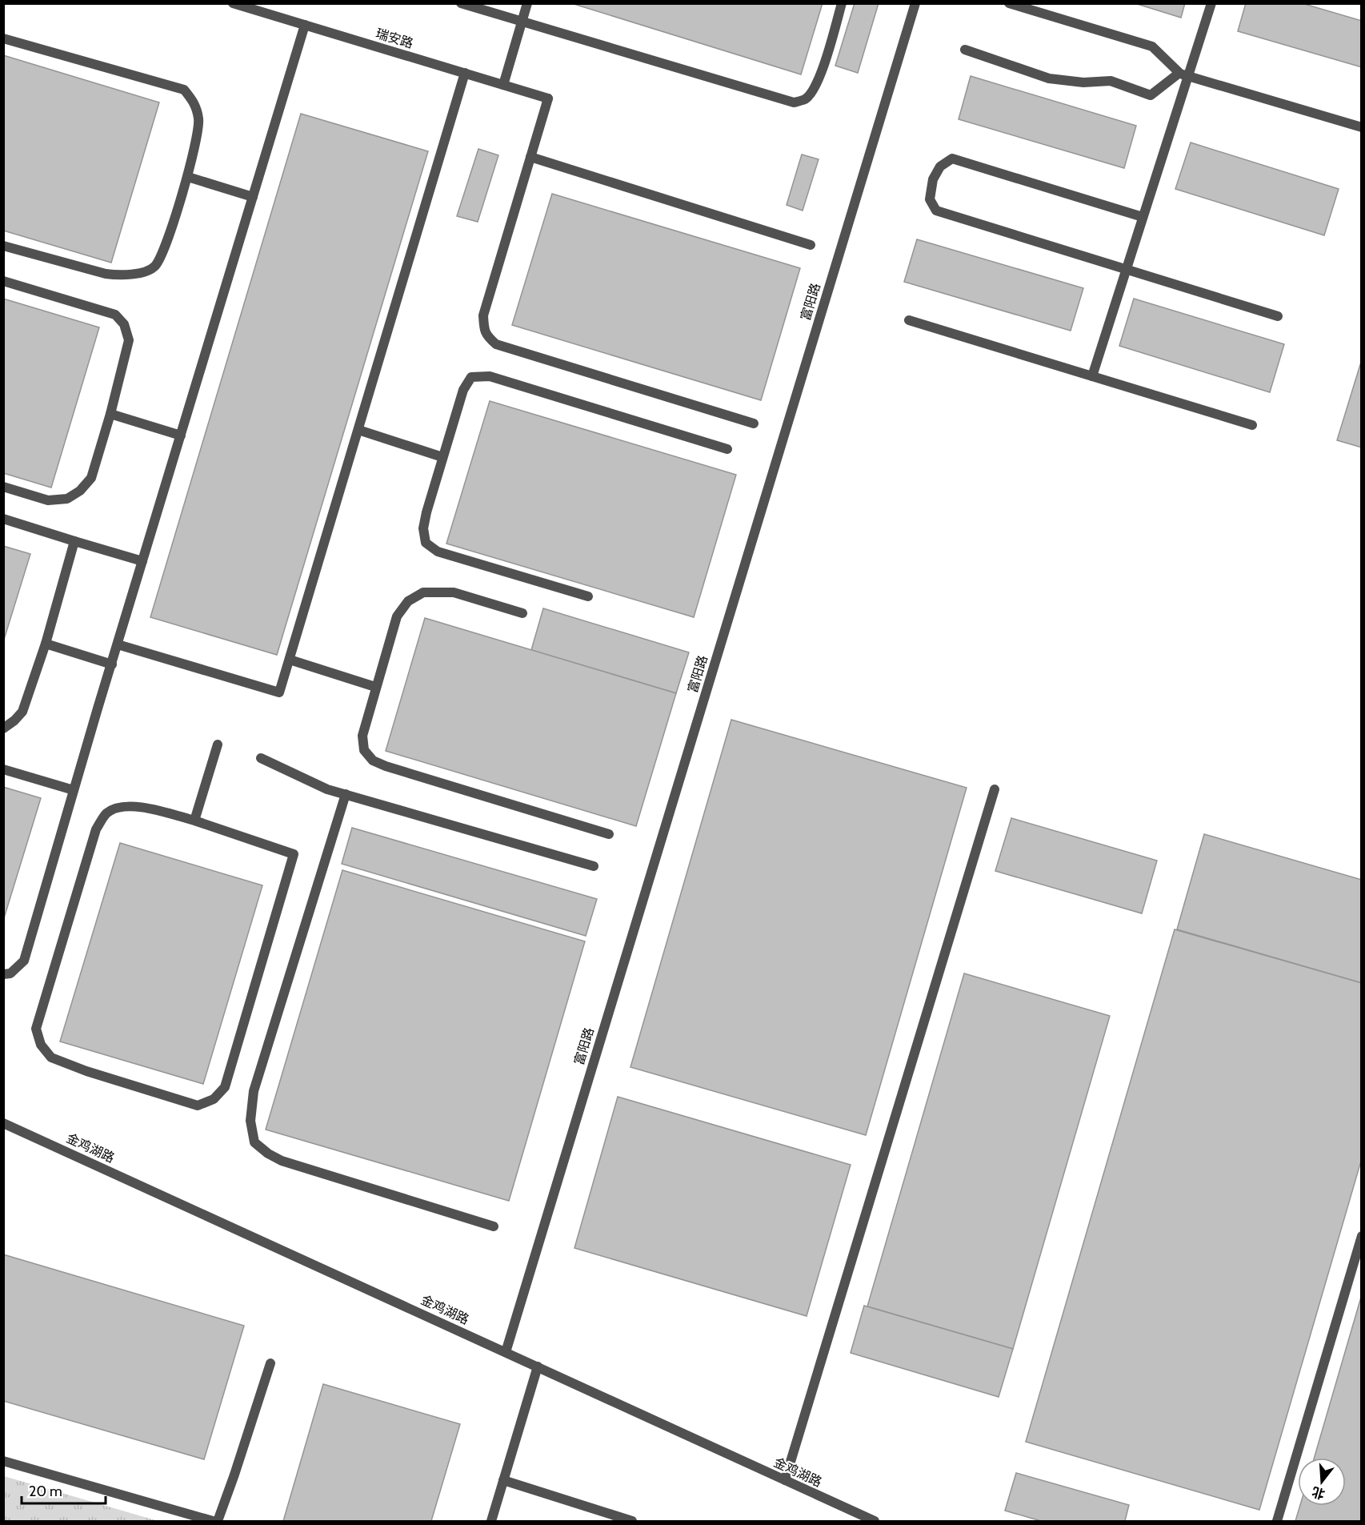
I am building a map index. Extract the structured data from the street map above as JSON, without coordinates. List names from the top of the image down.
{
  "streets": {
    "street": ["瑞安路", "富阳路", "金鸡湖路"]
  },
  "crossings": [
    ["富阳路", "金鸡湖路"]
  ],
  "scale_bar": "20 m",
  "north": "bottom"
}
